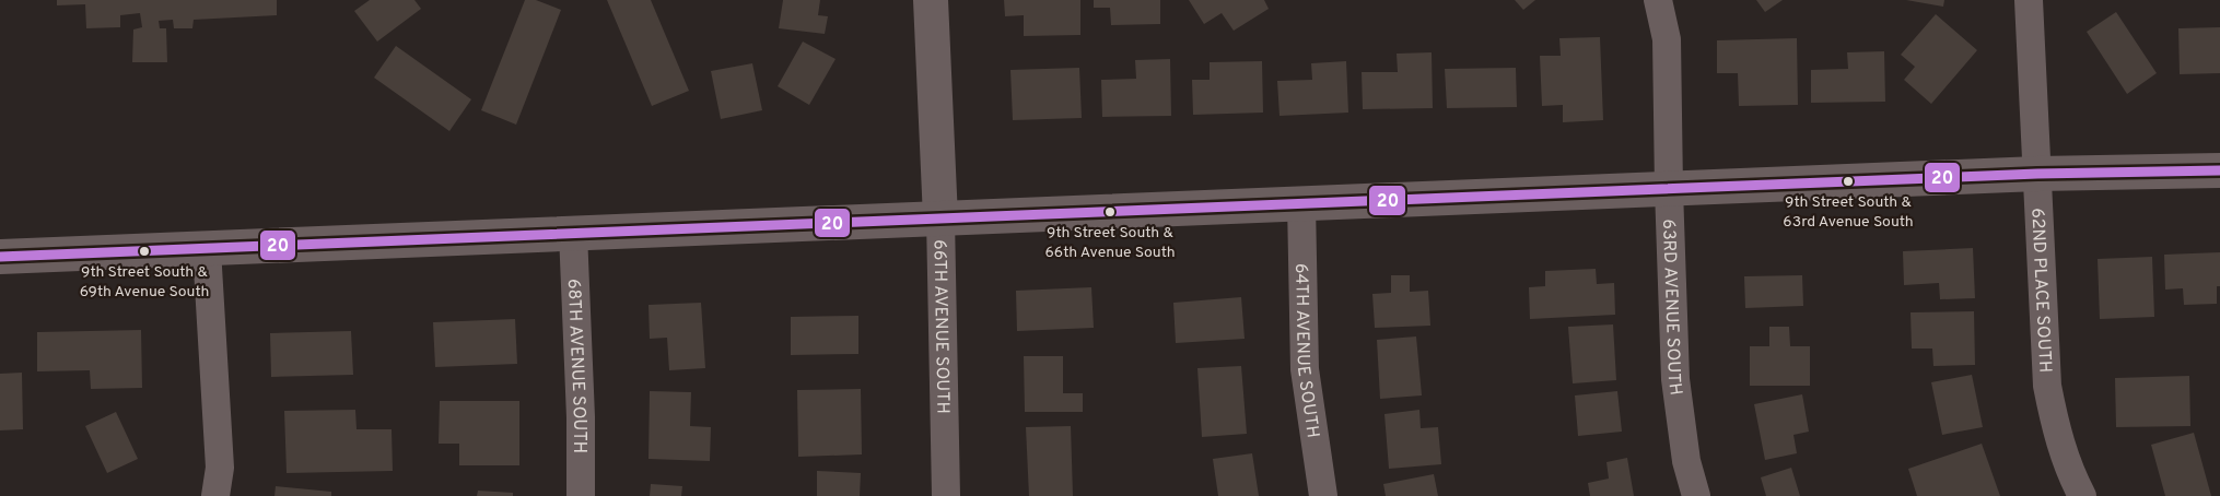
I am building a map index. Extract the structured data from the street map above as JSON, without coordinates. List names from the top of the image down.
{
  "streets": {
    "street": [
      "62ND PLACE SOUTH",
      "63RD AVENUE SOUTH",
      "66TH AVENUE SOUTH",
      "64TH AVENUE SOUTH",
      "68TH AVENUE SOUTH"
    ]
  },
  "places": ["9th Street South & 63rd Avenue South", "9th Street South & 66th Avenue South", "9th Street South & 69th Avenue South"],
  "lines": ["transit line 20"]
}
